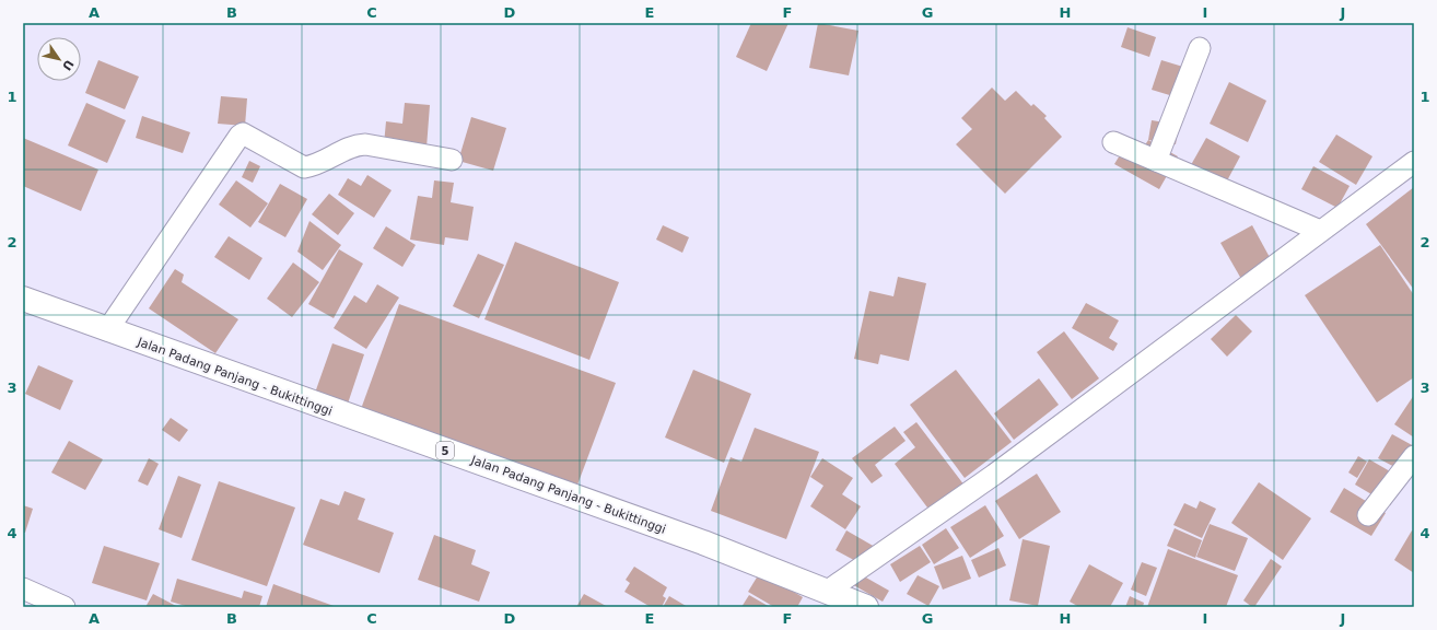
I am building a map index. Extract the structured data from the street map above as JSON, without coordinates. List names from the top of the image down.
{
  "streets": {
    "highway": ["Jalan Padang Panjang - Bukittinggi", "5"]
  },
  "north": "bottom right",
  "grid": {
    "columns": [
      "A",
      "B",
      "C",
      "D",
      "E",
      "F",
      "G",
      "H",
      "I",
      "J"
    ],
    "rows": [
      "1",
      "2",
      "3",
      "4"
    ]
  }
}
